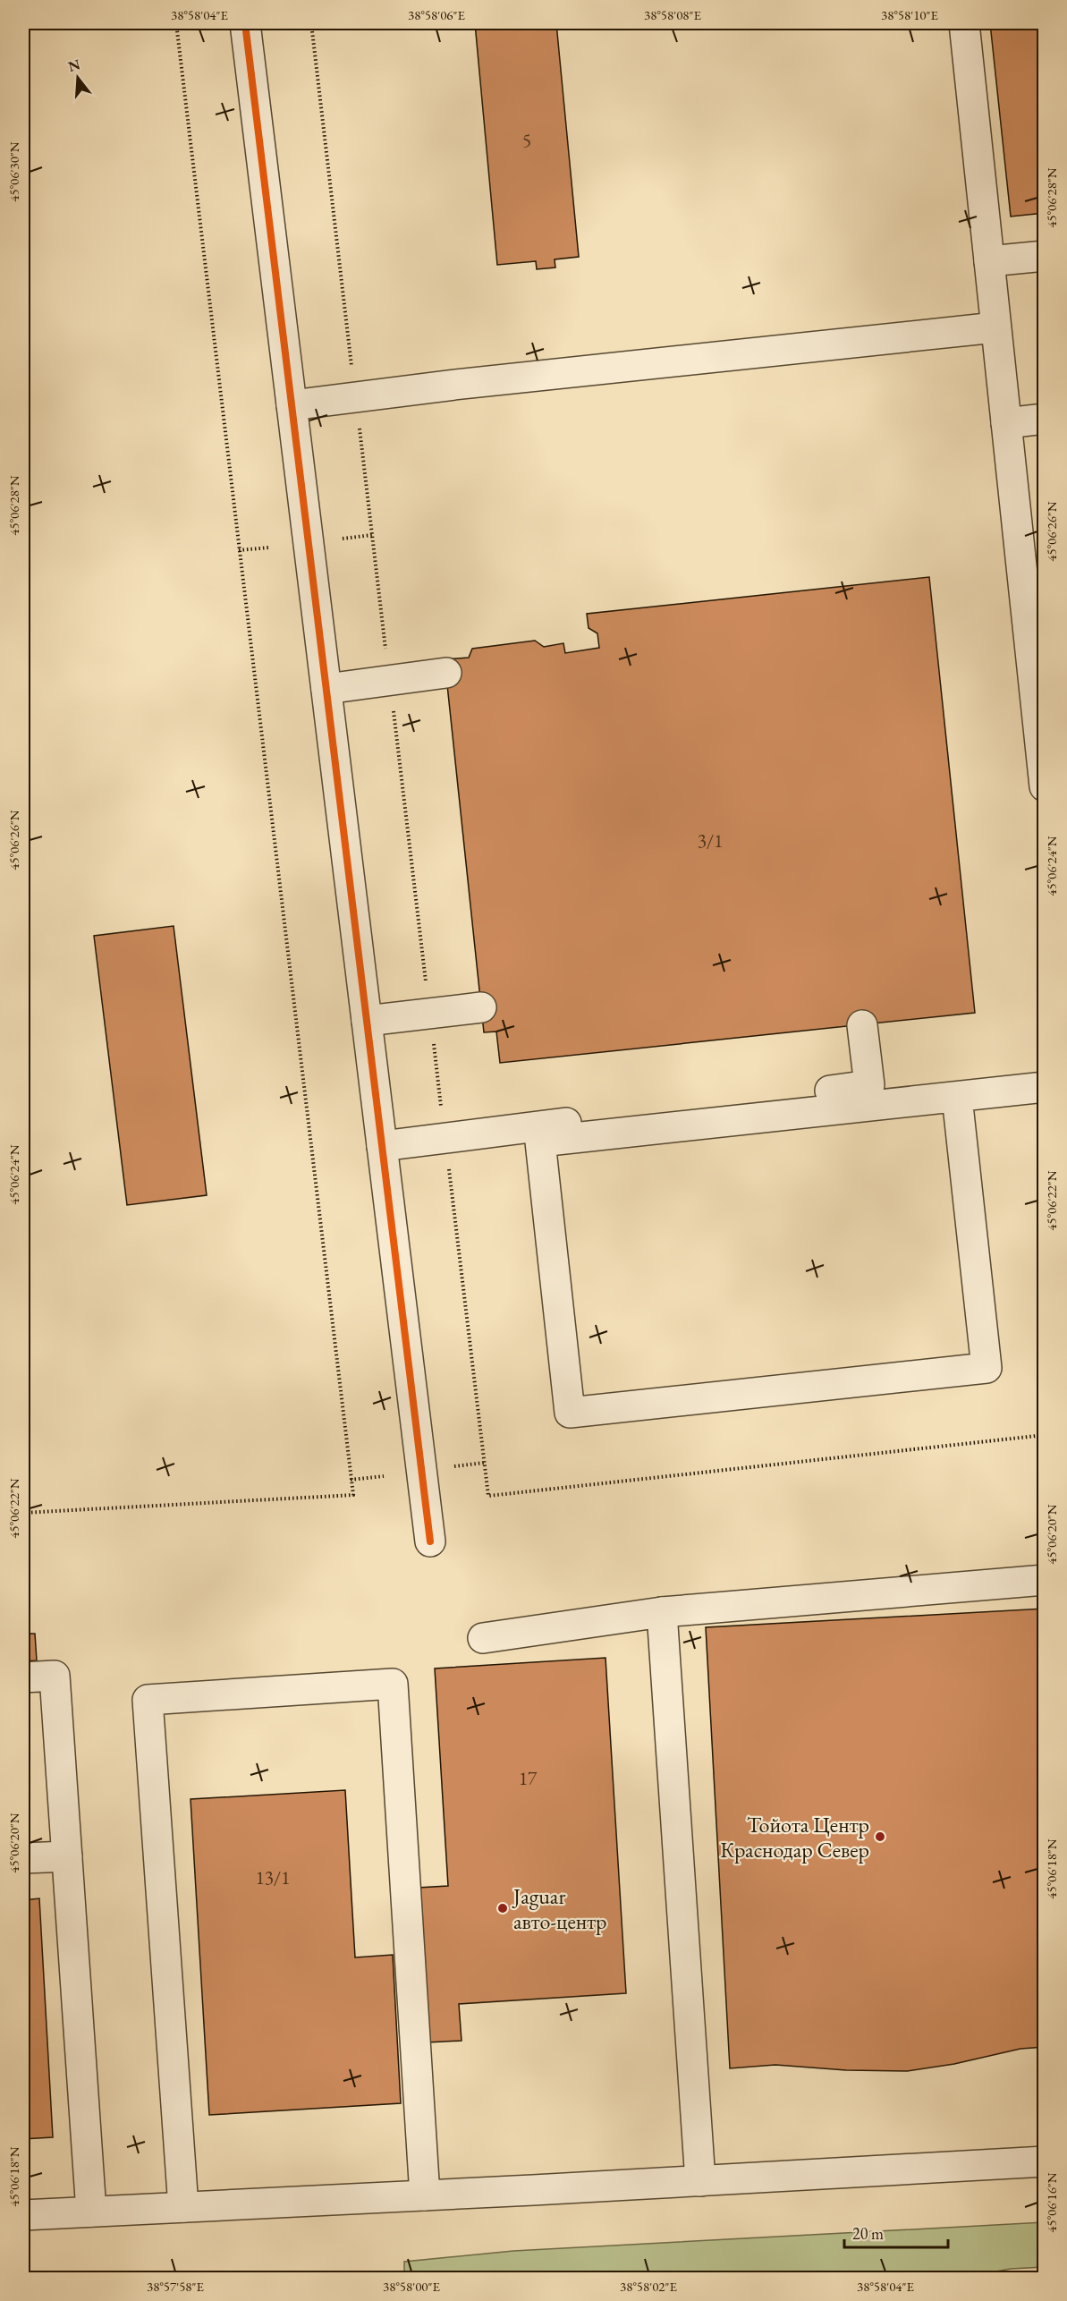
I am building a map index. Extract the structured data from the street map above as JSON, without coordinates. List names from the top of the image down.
{
  "places": ["Тойота Центр Краснодар Север", "Jaguar авто-центр"],
  "house_numbers": [
    "5",
    "3/1",
    "17",
    "13/1"
  ],
  "scale_bar": "20 m",
  "north": "top",
  "coordinates": [
    "38°58'04\"E",
    "38°58'06\"E",
    "38°58'08\"E",
    "38°58'10\"E",
    "45°06'30\"N",
    "45°06'28\"N",
    "45°06'26\"N",
    "45°06'24\"N",
    "45°06'22\"N",
    "45°06'20\"N",
    "45°06'18\"N",
    "45°06'16\"N",
    "38°57'58\"E",
    "38°58'00\"E",
    "38°58'02\"E"
  ]
}
